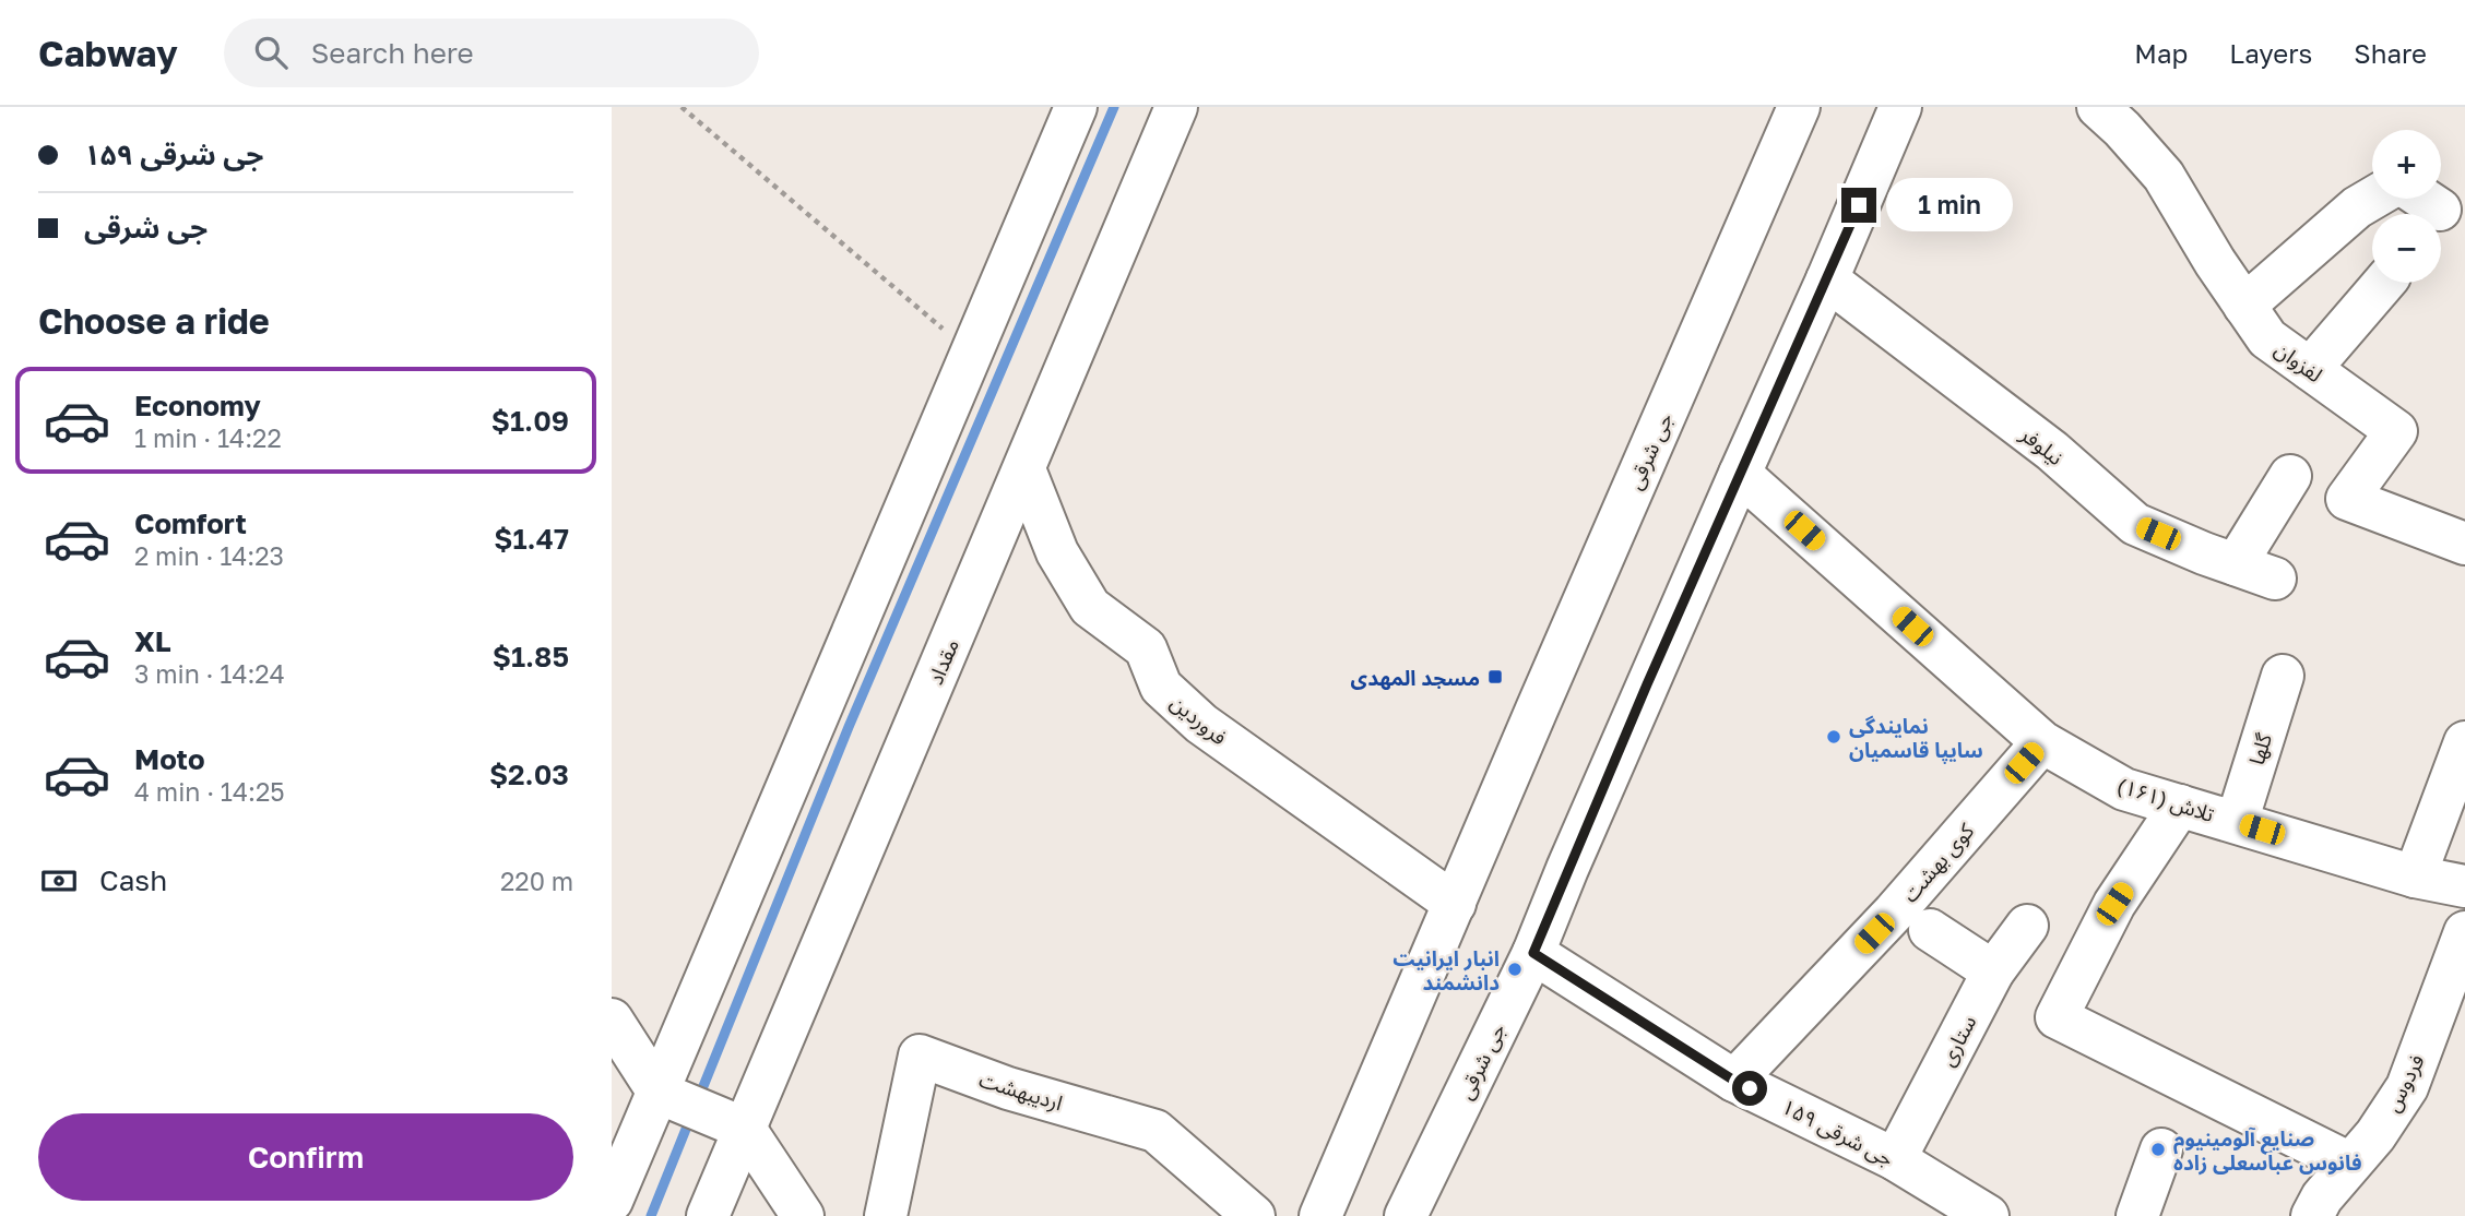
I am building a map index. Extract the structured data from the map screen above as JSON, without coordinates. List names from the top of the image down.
{
  "streets": {
    "street": [
      "لفزوان",
      "نیلوفر",
      "جی شرقی",
      "مقداد",
      "فروردین",
      "گلها",
      "تلاش (۱۶۱)",
      "کوی بهشت",
      "ستاری",
      "فردوس",
      "اردیبهشت",
      "جی شرقی ۱۵۹"
    ]
  },
  "crossings": [
    ["نیلوفر", "جی شرقی"],
    ["جی شرقی", "فروردین"],
    ["جی شرقی", "تلاش (۱۶۱)"],
    ["جی شرقی", "جی شرقی ۱۵۹"],
    ["مقداد", "فروردین"],
    ["گلها", "تلاش (۱۶۱)"],
    ["تلاش (۱۶۱)", "کوی بهشت"],
    ["کوی بهشت", "جی شرقی ۱۵۹"],
    ["ستاری", "جی شرقی ۱۵۹"]
  ],
  "places": {
    "transit": ["مسجد المهدی"],
    "other": ["نمایندگی سایپا قاسمیان", "انبار ایرانیت دانشمند", "صنایع آلومینیوم فانوس عباسعلی زاده"]
  },
  "page": {
    "header": "Cabway",
    "search": "Search here",
    "nav": ["Map", "Layers", "Share"],
    "banner": ["جی شرقی ۱۵۹", "جی شرقی"],
    "map_buttons": ["+", "−"],
    "bubble": "1 min",
    "heading": "Choose a ride",
    "list": [
      {
        "name": "Economy",
        "note": "1 min · 14:22",
        "value": "$1.09"
      },
      {
        "name": "Comfort",
        "note": "2 min · 14:23",
        "value": "$1.47"
      },
      {
        "name": "XL",
        "note": "3 min · 14:24",
        "value": "$1.85"
      },
      {
        "name": "Moto",
        "note": "4 min · 14:25",
        "value": "$2.03"
      }
    ],
    "pay": ["Cash", "220 m"],
    "buttons": "Confirm"
  }
}
